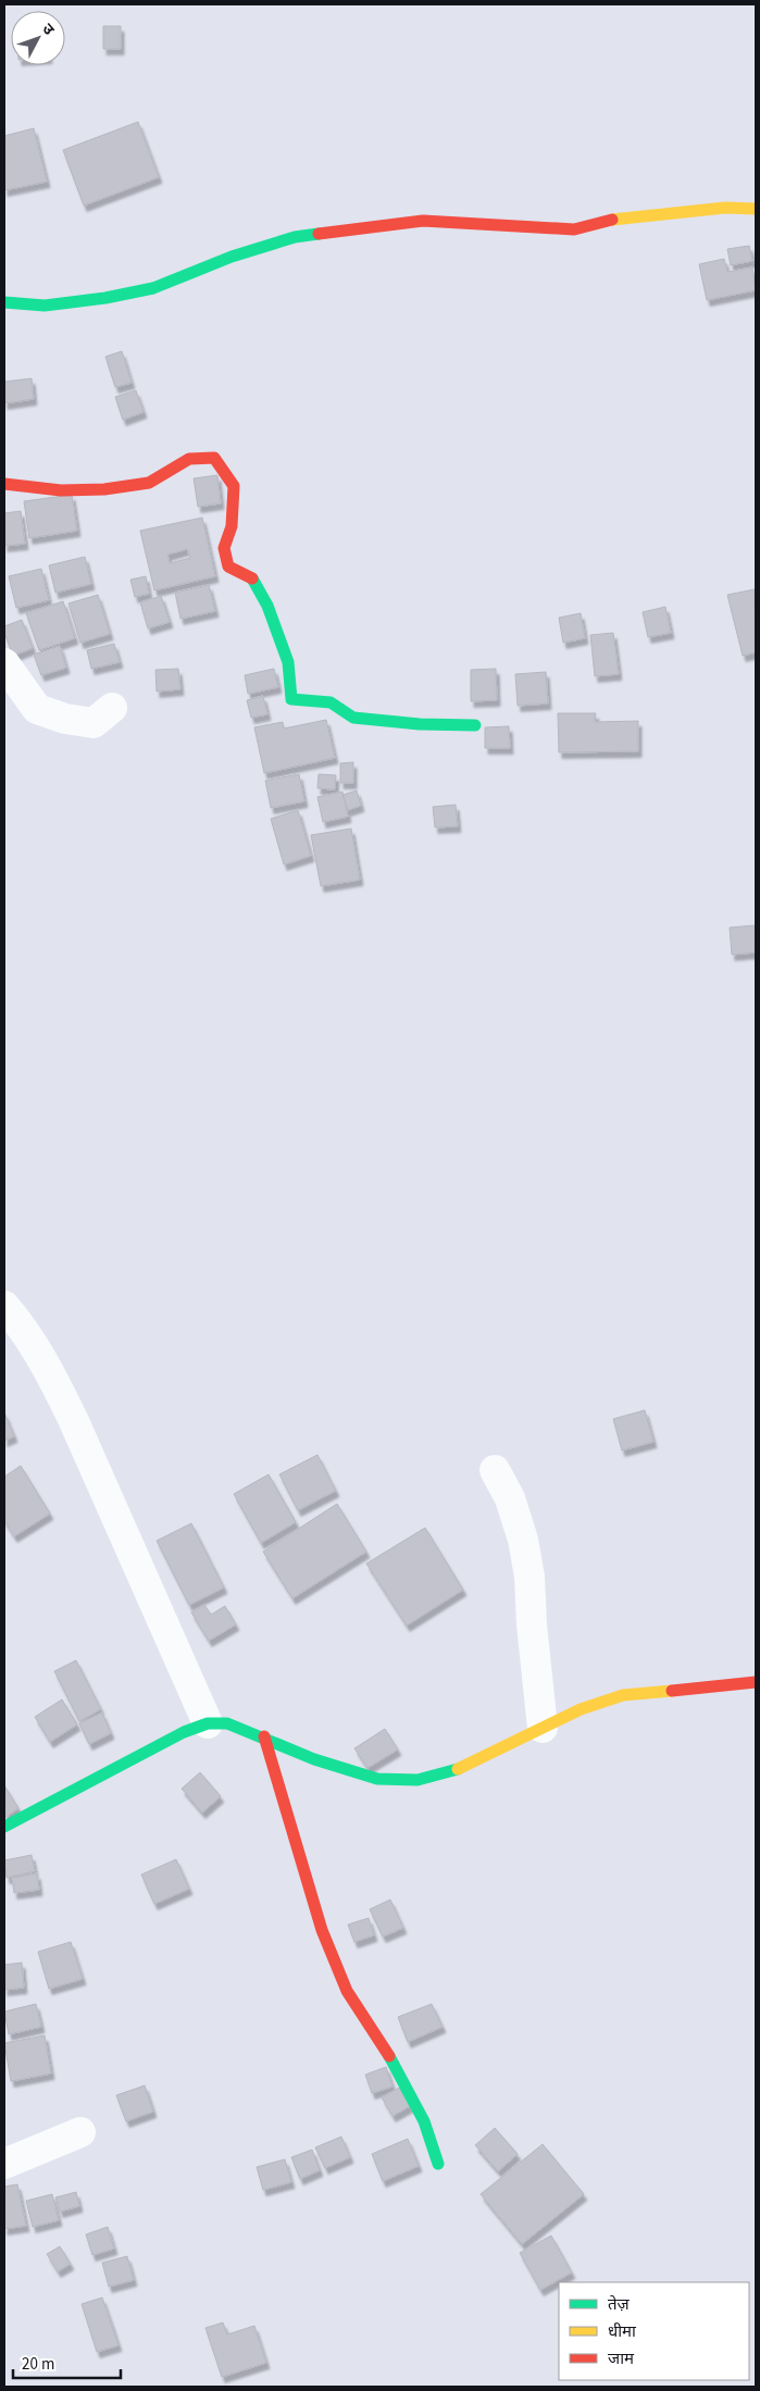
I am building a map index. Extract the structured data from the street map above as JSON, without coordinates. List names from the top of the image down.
{
  "legend": ["तेज़", "धीमा", "जाम"],
  "scale_bar": "20 m",
  "north": "top right"
}
